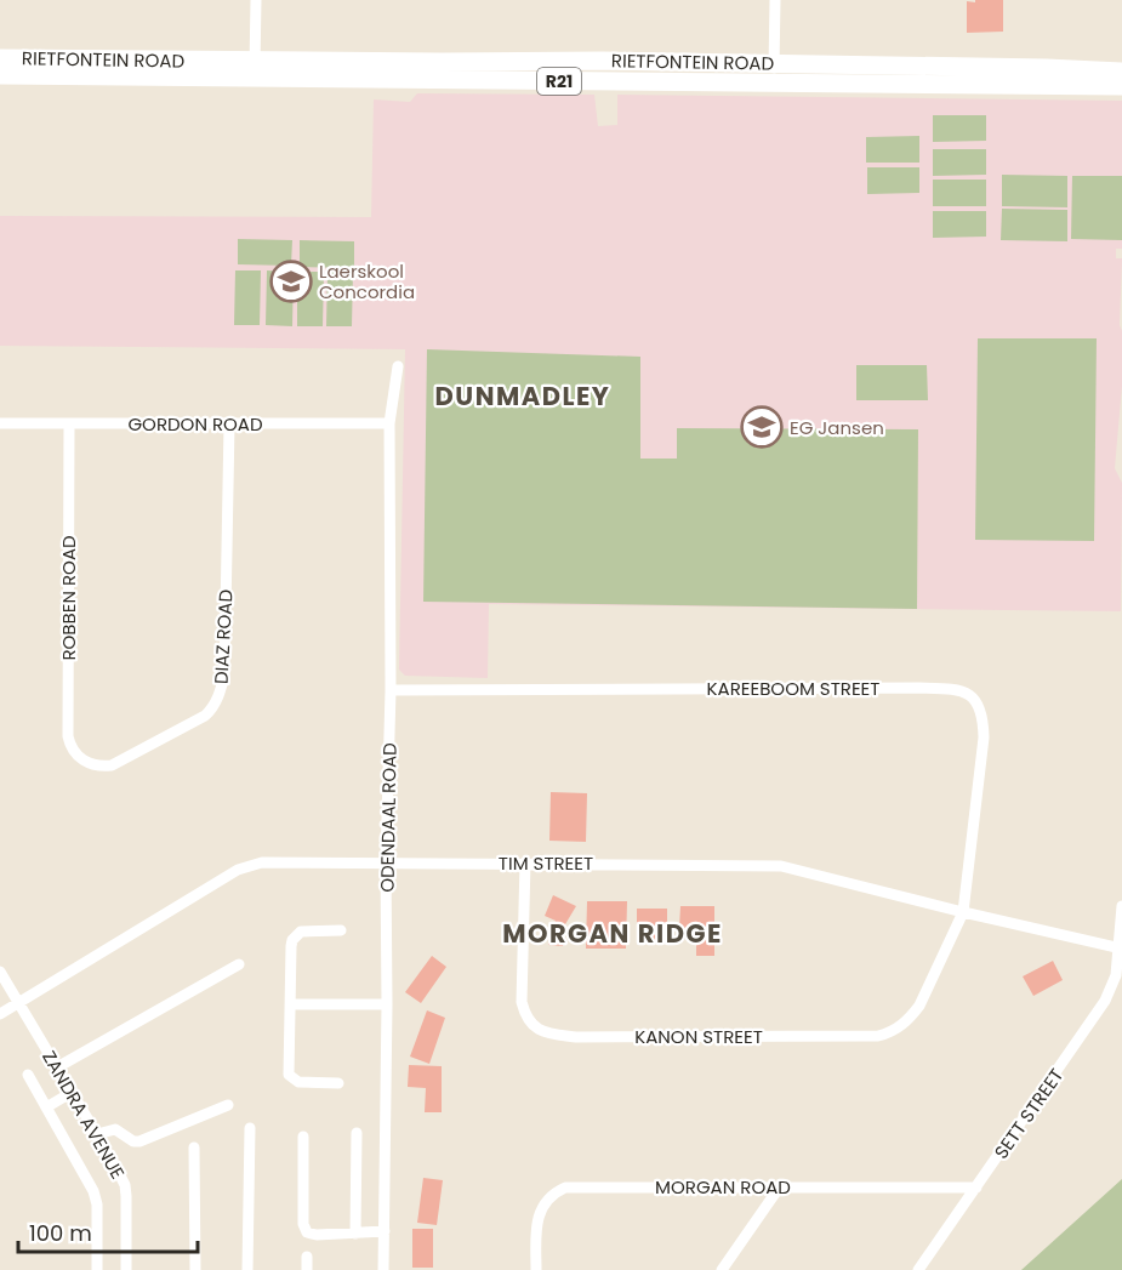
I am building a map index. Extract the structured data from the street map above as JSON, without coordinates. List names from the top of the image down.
{
  "streets": {
    "main road": ["RIETFONTEIN ROAD", "R21"],
    "street": [
      "GORDON ROAD",
      "ROBBEN ROAD",
      "DIAZ ROAD",
      "KAREEBOOM STREET",
      "ODENDAAL ROAD",
      "TIM STREET",
      "KANON STREET",
      "SETT STREET",
      "ZANDRA AVENUE",
      "MORGAN ROAD"
    ]
  },
  "crossings": [
    ["GORDON ROAD", "ROBBEN ROAD"],
    ["GORDON ROAD", "DIAZ ROAD"],
    ["GORDON ROAD", "ODENDAAL ROAD"],
    ["ROBBEN ROAD", "DIAZ ROAD"],
    ["KAREEBOOM STREET", "ODENDAAL ROAD"],
    ["KAREEBOOM STREET", "TIM STREET"],
    ["KAREEBOOM STREET", "KANON STREET"],
    ["ODENDAAL ROAD", "TIM STREET"],
    ["TIM STREET", "KANON STREET"],
    ["TIM STREET", "SETT STREET"],
    ["TIM STREET", "ZANDRA AVENUE"],
    ["SETT STREET", "MORGAN ROAD"]
  ],
  "districts": ["DUNMADLEY", "MORGAN RIDGE"],
  "places": {
    "school or university": ["Laerskool Concordia", "EG Jansen"]
  },
  "scale_bar": "100 m"
}
